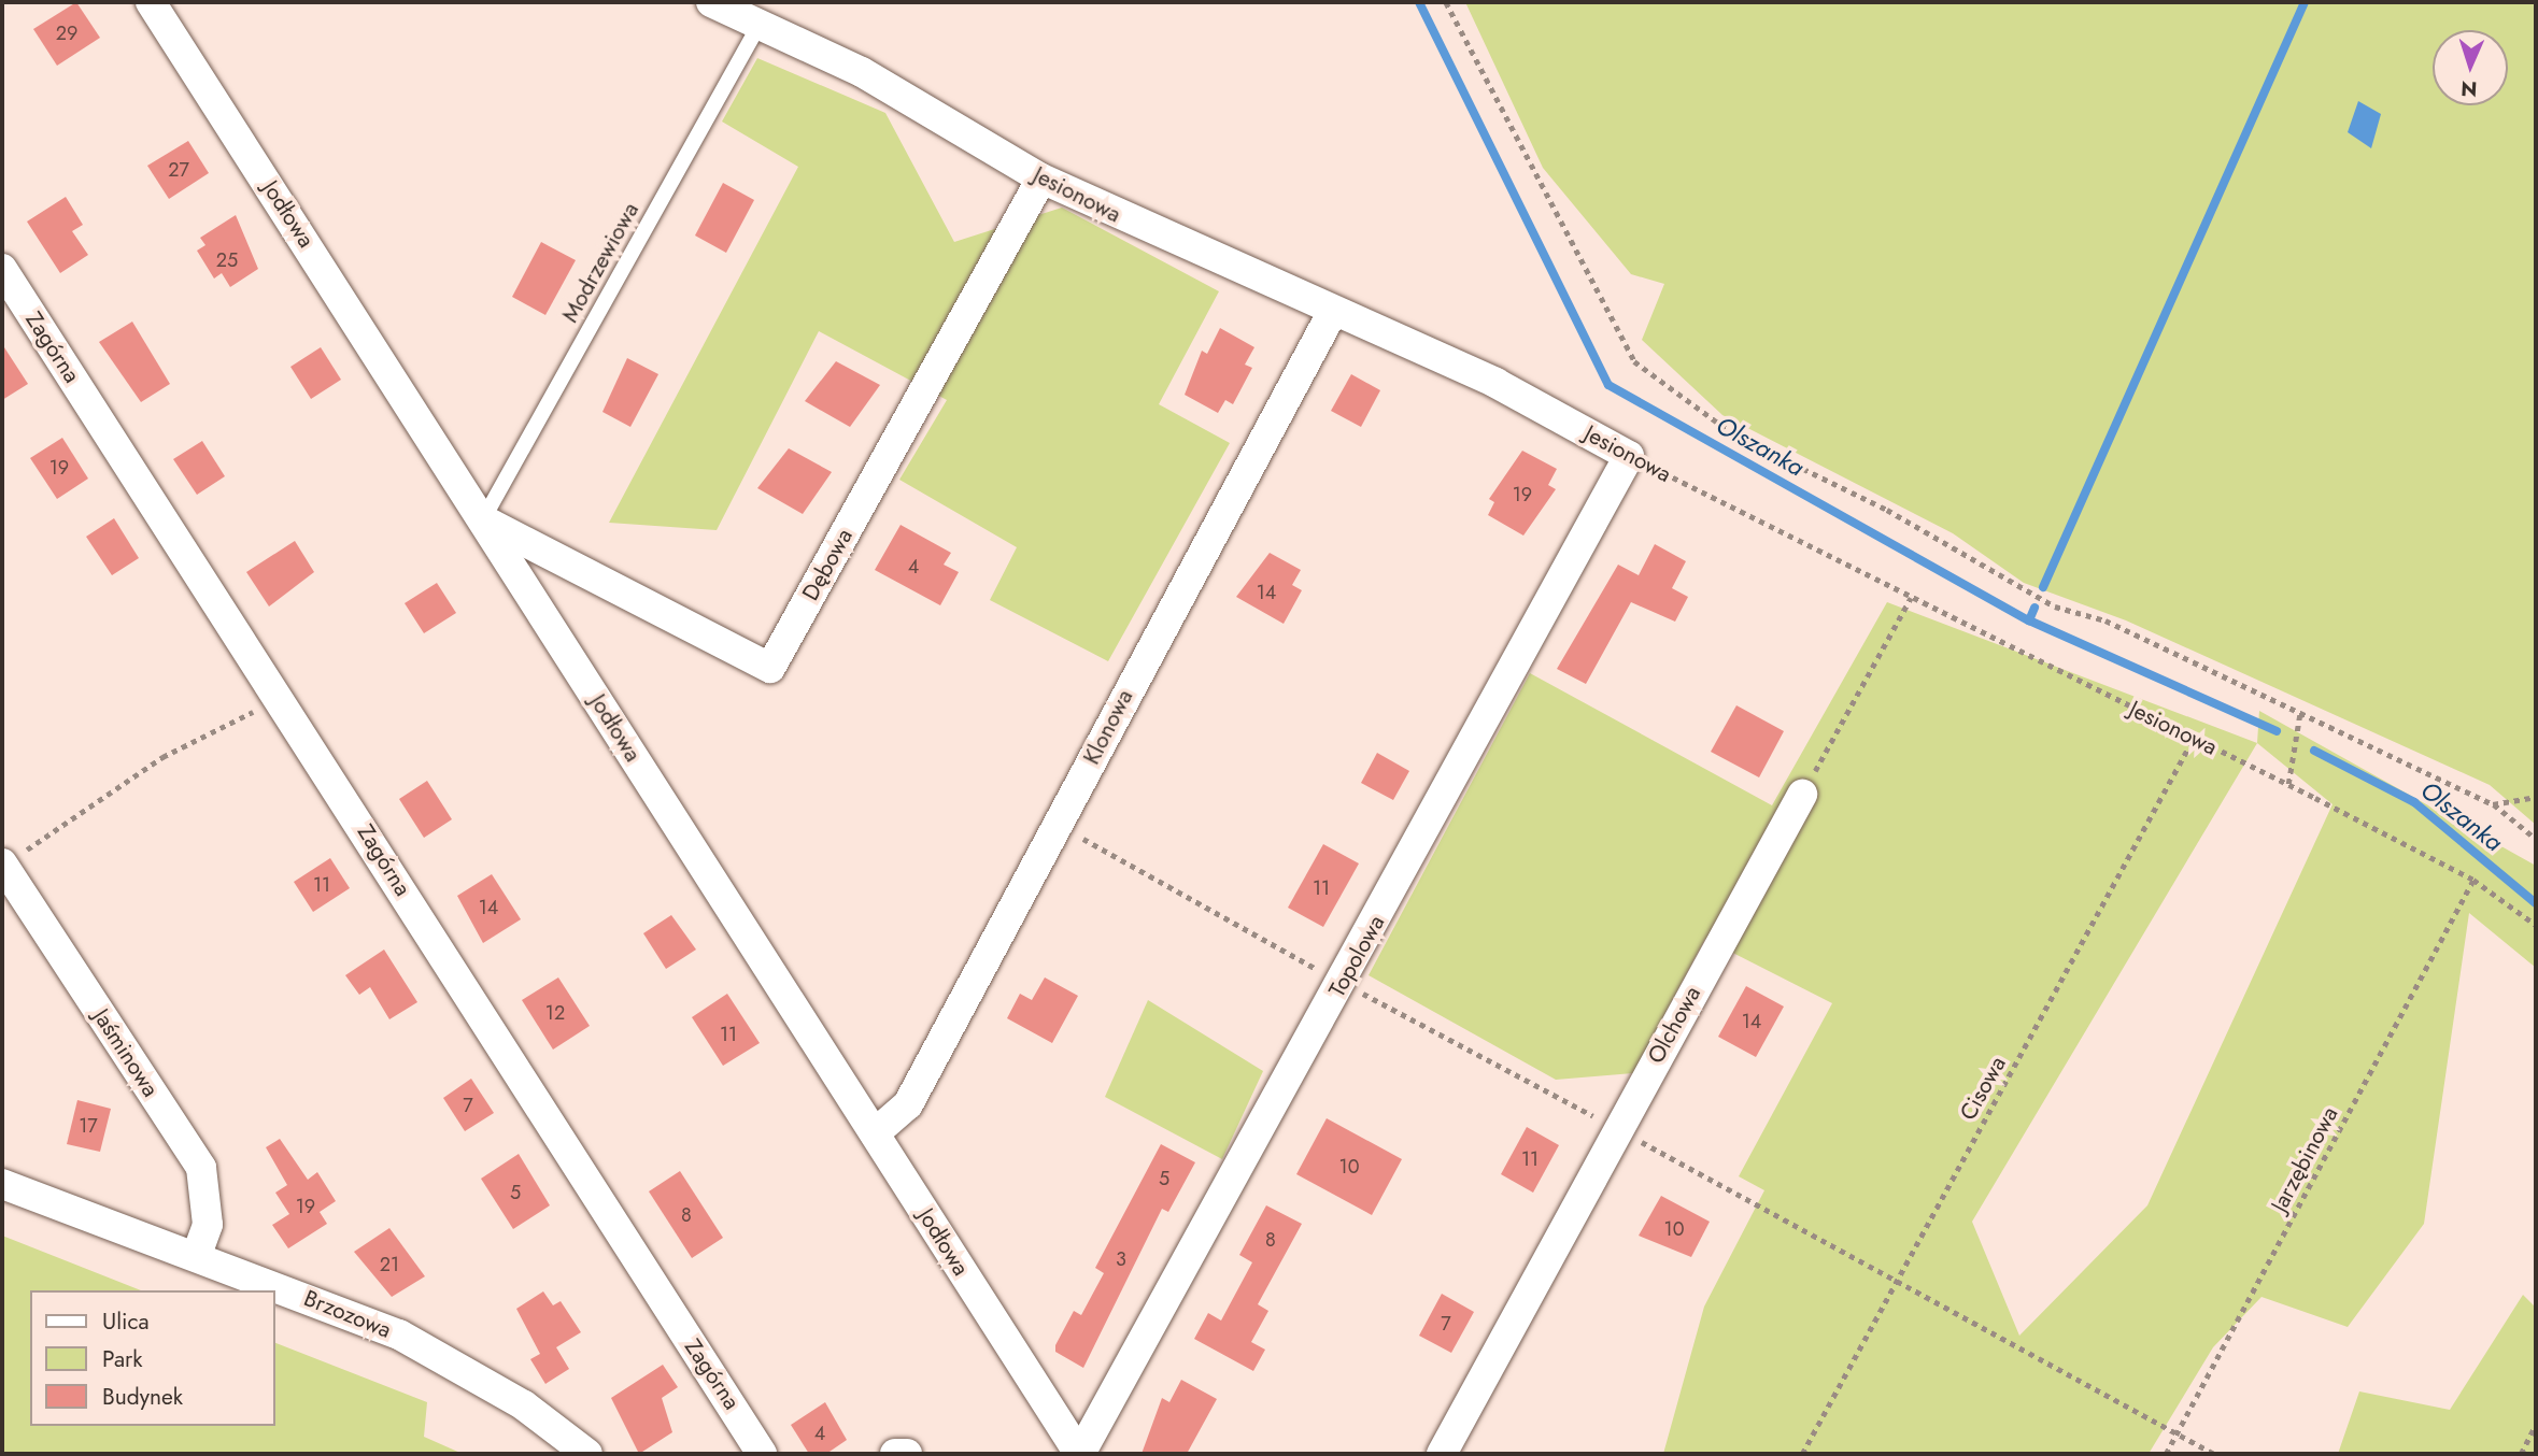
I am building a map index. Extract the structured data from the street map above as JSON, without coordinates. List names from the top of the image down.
{
  "streets": {
    "street": [
      "Jesionowa",
      "Jodłowa",
      "Zagórna",
      "Dębowa",
      "Klonowa",
      "Topolowa",
      "Olchowa",
      "Jaśminowa",
      "Brzozowa"
    ],
    "lane": ["Modrzewiowa"],
    "path": ["Cisowa", "Jarzębinowa"]
  },
  "crossings": [
    ["Jesionowa", "Modrzewiowa"],
    ["Jesionowa", "Dębowa"],
    ["Jesionowa", "Klonowa"],
    ["Jesionowa", "Topolowa"],
    ["Jesionowa", "Cisowa"],
    ["Jesionowa", "Jarzębinowa"],
    ["Jodłowa", "Modrzewiowa"],
    ["Jodłowa", "Dębowa"],
    ["Jodłowa", "Klonowa"],
    ["Jodłowa", "Topolowa"],
    ["Modrzewiowa", "Dębowa"],
    ["Jaśminowa", "Brzozowa"]
  ],
  "water": ["Olszanka"],
  "house_numbers": [
    "29",
    "27",
    "25",
    "19",
    "19",
    "4",
    "14",
    "11",
    "11",
    "14",
    "12",
    "14",
    "11",
    "7",
    "17",
    "11",
    "10",
    "5",
    "5",
    "19",
    "8",
    "10",
    "8",
    "3",
    "21",
    "7",
    "4"
  ],
  "legend": ["Ulica", "Park", "Budynek"],
  "north": "bottom"
}
